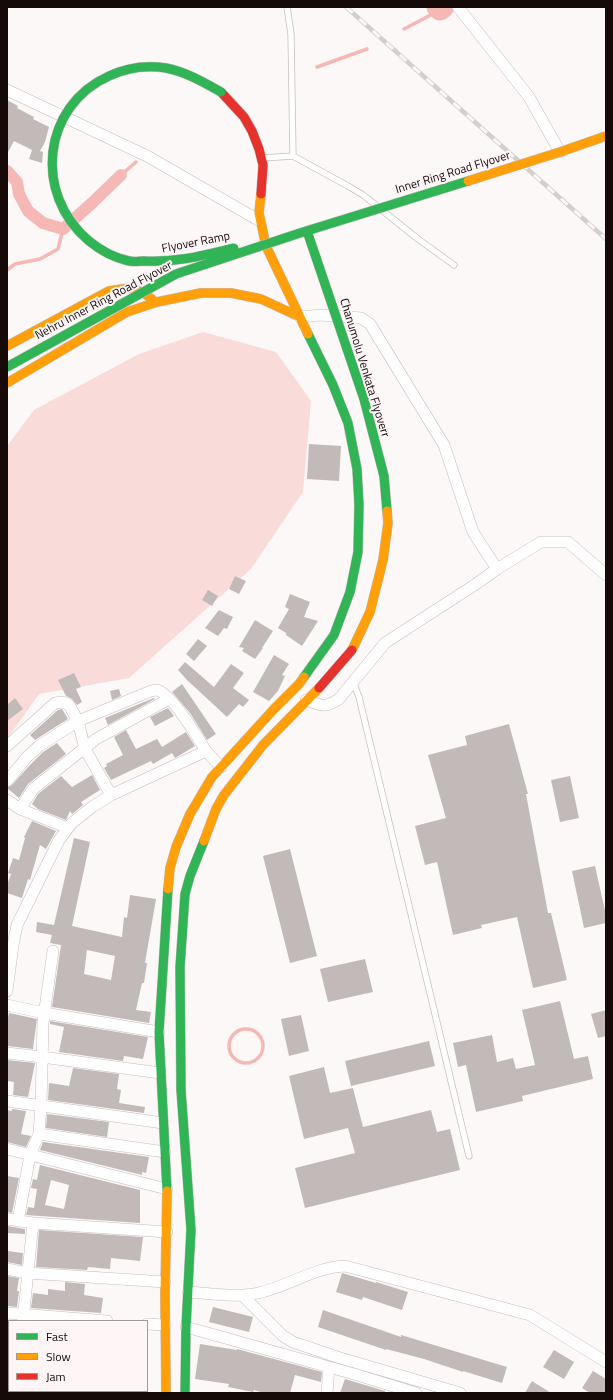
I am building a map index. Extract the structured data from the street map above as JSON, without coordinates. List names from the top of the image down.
{
  "streets": {
    "street": [
      "Inner Ring Road Flyover",
      "Flyover Ramp",
      "Nehru Inner Ring Road Flyover",
      "Chanumolu Venkata Flyoverr"
    ]
  },
  "crossings": [
    ["Inner Ring Road Flyover", "Flyover Ramp"],
    ["Inner Ring Road Flyover", "Nehru Inner Ring Road Flyover"],
    ["Inner Ring Road Flyover", "Chanumolu Venkata Flyoverr"],
    ["Flyover Ramp", "Nehru Inner Ring Road Flyover"],
    ["Flyover Ramp", "Chanumolu Venkata Flyoverr"],
    ["Nehru Inner Ring Road Flyover", "Chanumolu Venkata Flyoverr"]
  ],
  "legend": ["Fast", "Slow", "Jam"]
}
